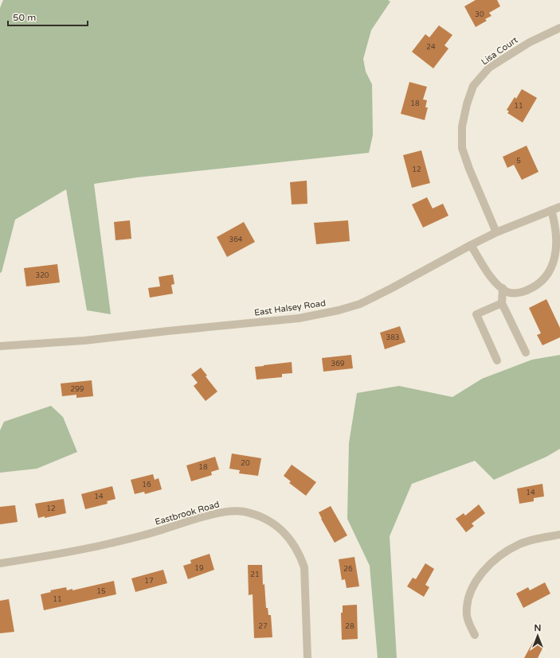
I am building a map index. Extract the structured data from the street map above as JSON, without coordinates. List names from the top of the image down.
{
  "streets": {
    "street": ["Lisa Court", "East Halsey Road", "Eastbrook Road"]
  },
  "crossings": [
    ["Lisa Court", "East Halsey Road"]
  ],
  "house_numbers": [
    "30",
    "24",
    "18",
    "11",
    "5",
    "12",
    "364",
    "320",
    "383",
    "369",
    "299",
    "20",
    "18",
    "16",
    "14",
    "14",
    "12",
    "19",
    "26",
    "21",
    "17",
    "15",
    "11",
    "27",
    "28"
  ],
  "scale_bar": "50 m",
  "north": "top"
}
